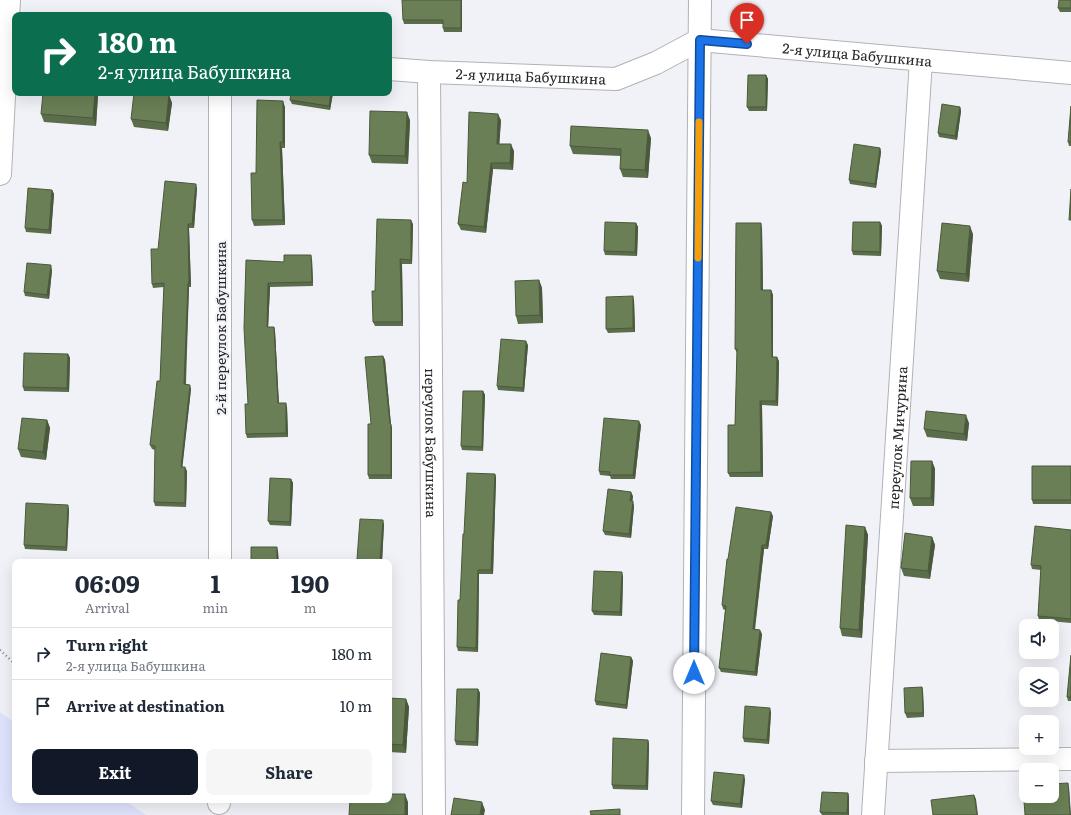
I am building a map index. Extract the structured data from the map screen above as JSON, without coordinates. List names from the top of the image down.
{
  "streets": {
    "street": [
      "2-я улица Бабушкина",
      "2-й переулок Бабушкина",
      "переулок Мичурина",
      "переулок Бабушкина"
    ]
  },
  "crossings": [
    ["2-я улица Бабушкина", "переулок Мичурина"],
    ["2-я улица Бабушкина", "переулок Бабушкина"]
  ],
  "page": {
    "turn": ["180 m", "2-я улица Бабушкина"],
    "eta": [
      "06:09",
      "Arrival",
      "1",
      "min",
      "190",
      "m"
    ],
    "map_buttons": ["+", "−"],
    "list": [
      {
        "name": "Turn right",
        "note": "2-я улица Бабушкина",
        "value": "180 m"
      },
      {
        "name": "Arrive at destination",
        "value": "10 m"
      }
    ],
    "buttons": ["Exit", "Share"]
  }
}
